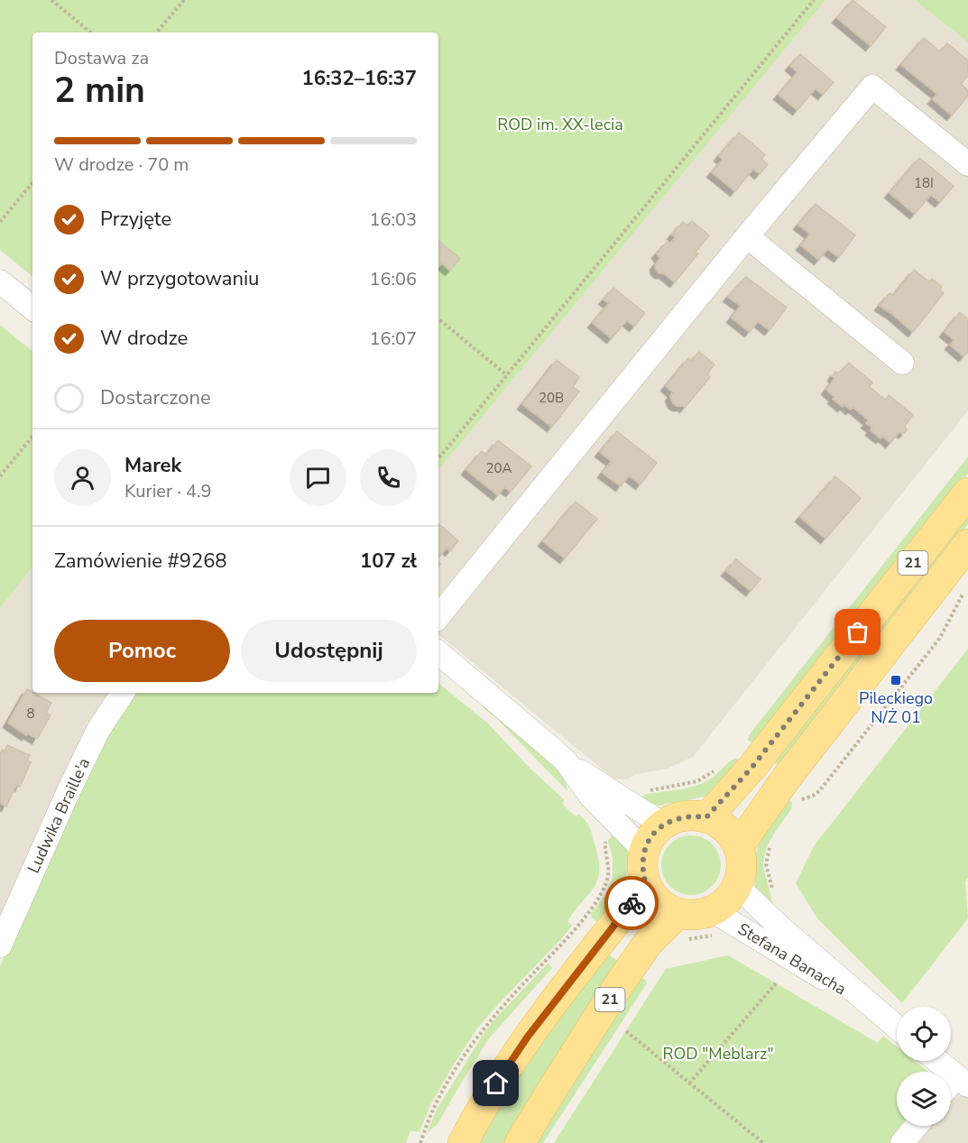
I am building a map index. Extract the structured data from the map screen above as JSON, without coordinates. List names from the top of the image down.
{
  "streets": {
    "main road": ["21"],
    "street": ["Ludwika Braille'a", "Stefana Banacha"]
  },
  "crossings": [
    ["21", "Stefana Banacha"]
  ],
  "parks": ["ROD im. XX-lecia", "ROD \"Meblarz\""],
  "places": {
    "transit": ["Pileckiego N/Ż 01"]
  },
  "house_numbers": [
    "18I",
    "20B",
    "20A",
    "8"
  ],
  "page": {
    "heading": ["2 min", "Dostawa za", "16:32–16:37"],
    "panel": [
      "Marek",
      "Kurier · 4.9",
      "Zamówienie #9268",
      "107 zł"
    ],
    "bar": "W drodze · 70 m",
    "list": [
      ["Przyjęte", "16:03"],
      ["W przygotowaniu", "16:06"],
      ["W drodze", "16:07"],
      "Dostarczone"
    ],
    "buttons": ["Pomoc", "Udostępnij"]
  }
}
